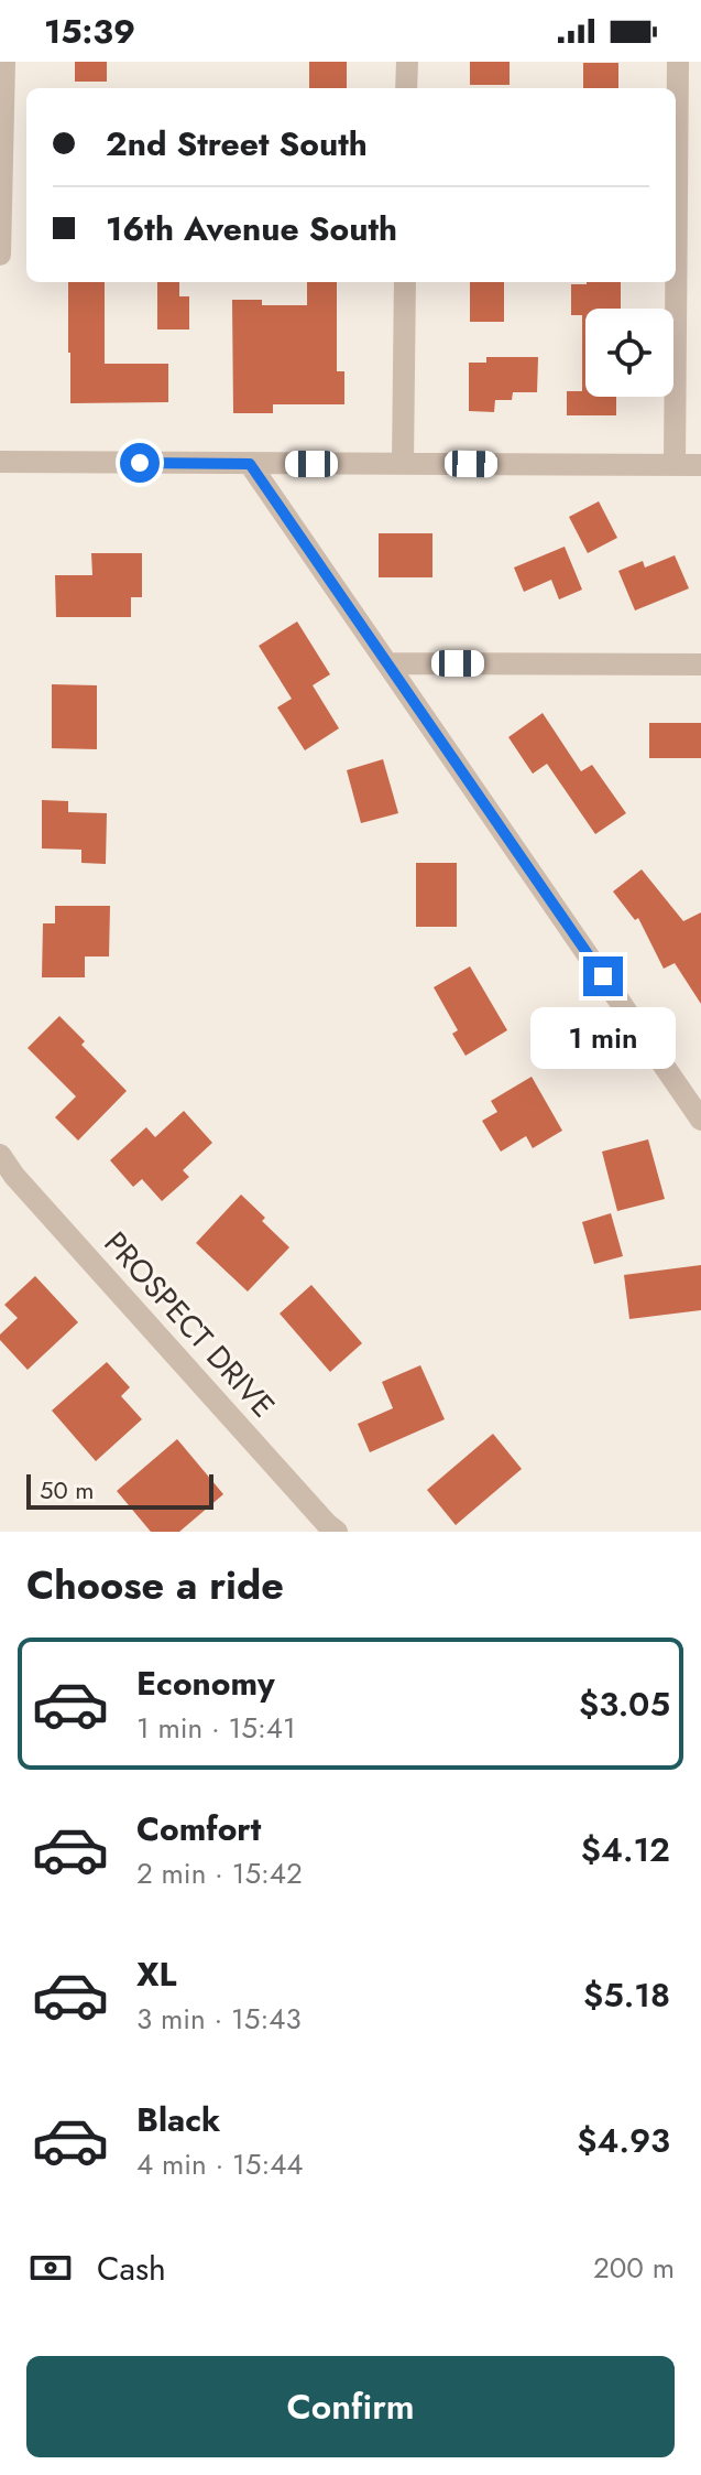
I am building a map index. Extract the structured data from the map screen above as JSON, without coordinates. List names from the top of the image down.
{
  "streets": {
    "street": ["PROSPECT DRIVE"]
  },
  "scale_bar": "50 m",
  "page": {
    "status": "15:39",
    "banner": ["2nd Street South", "16th Avenue South"],
    "bubble": "1 min",
    "scale": "50 m",
    "heading": "Choose a ride",
    "list": [
      {
        "name": "Economy",
        "note": "1 min · 15:41",
        "value": "$3.05"
      },
      {
        "name": "Comfort",
        "note": "2 min · 15:42",
        "value": "$4.12"
      },
      {
        "name": "XL",
        "note": "3 min · 15:43",
        "value": "$5.18"
      },
      {
        "name": "Black",
        "note": "4 min · 15:44",
        "value": "$4.93"
      }
    ],
    "pay": ["Cash", "200 m"],
    "buttons": "Confirm"
  }
}
